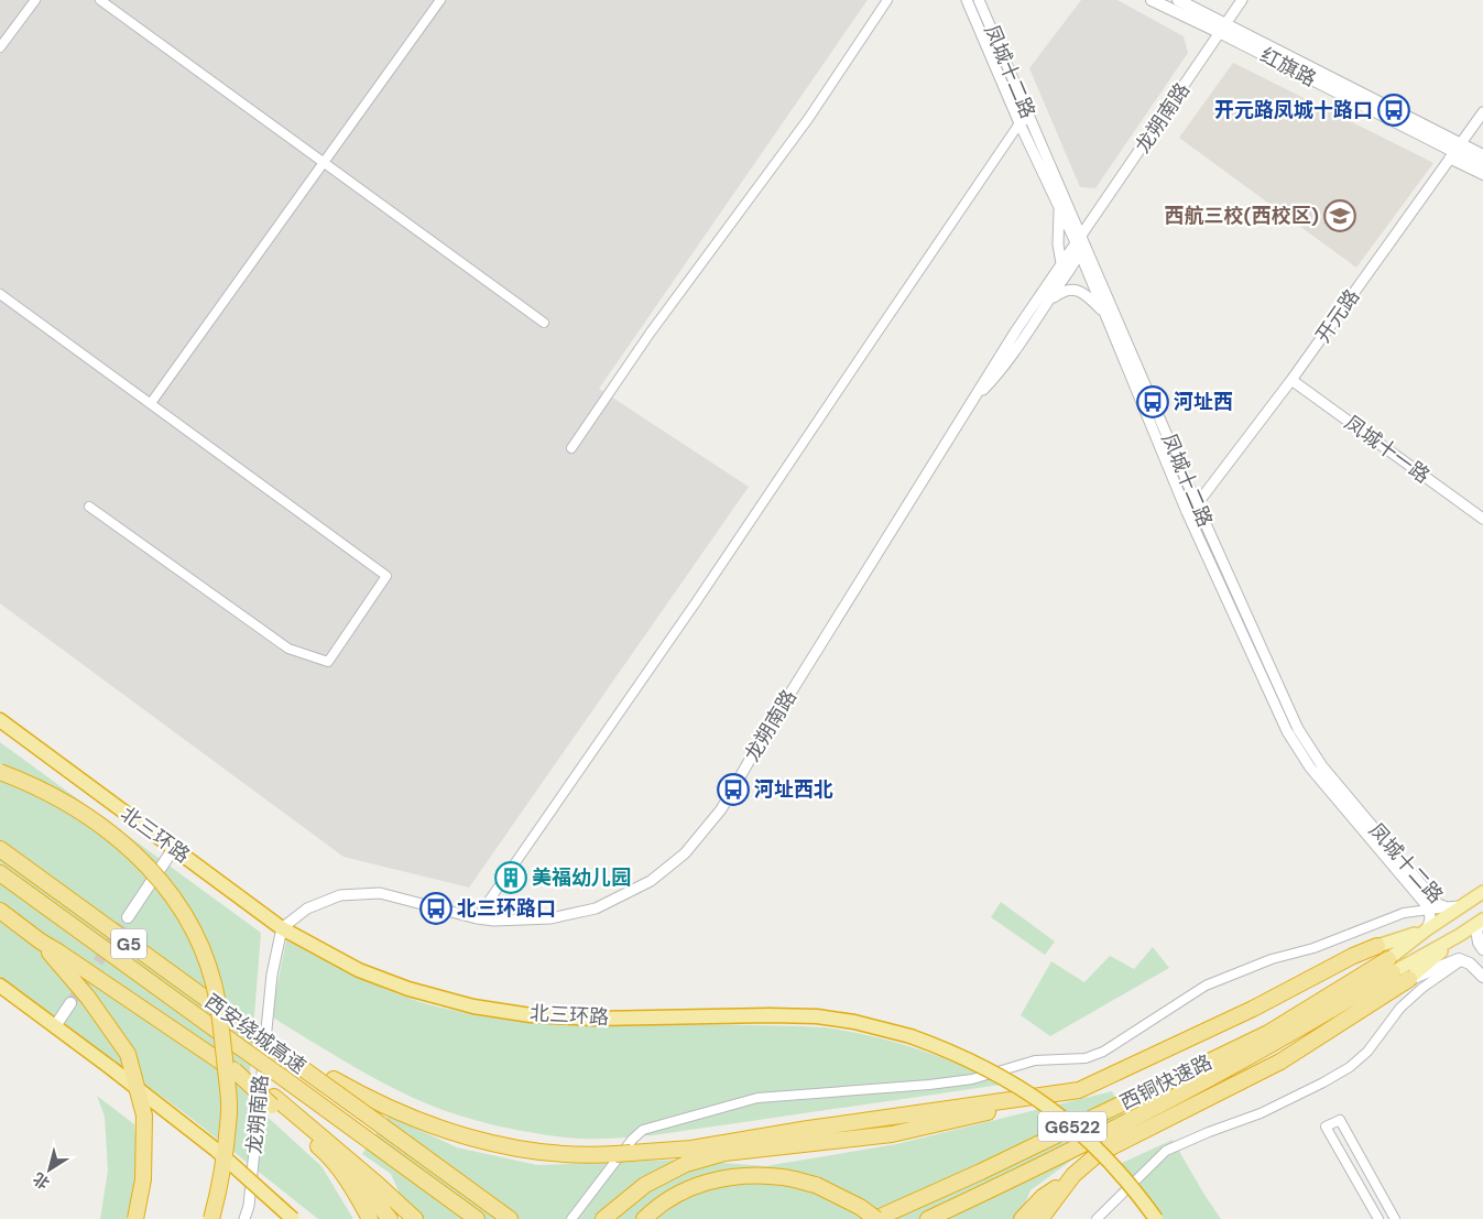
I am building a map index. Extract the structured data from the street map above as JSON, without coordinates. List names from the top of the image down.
{
  "streets": {
    "highway": [
      "北三环路",
      "G5",
      "西安绕城高速",
      "西铜快速路",
      "G6522"
    ],
    "main road": ["红旗路"],
    "street": [
      "凤城十二路",
      "龙朔南路",
      "开元路",
      "凤城十一路"
    ]
  },
  "crossings": [
    ["红旗路", "龙朔南路"],
    ["红旗路", "开元路"],
    ["凤城十二路", "龙朔南路"],
    ["凤城十二路", "开元路"],
    ["龙朔南路", "北三环路"],
    ["开元路", "凤城十一路"]
  ],
  "places": {
    "bus stop": [
      "开元路凤城十路口",
      "河址西",
      "河址西北",
      "北三环路口"
    ],
    "school or university": ["西航三校(西校区)"],
    "building": ["美福幼儿园"]
  },
  "north": "bottom left"
}
